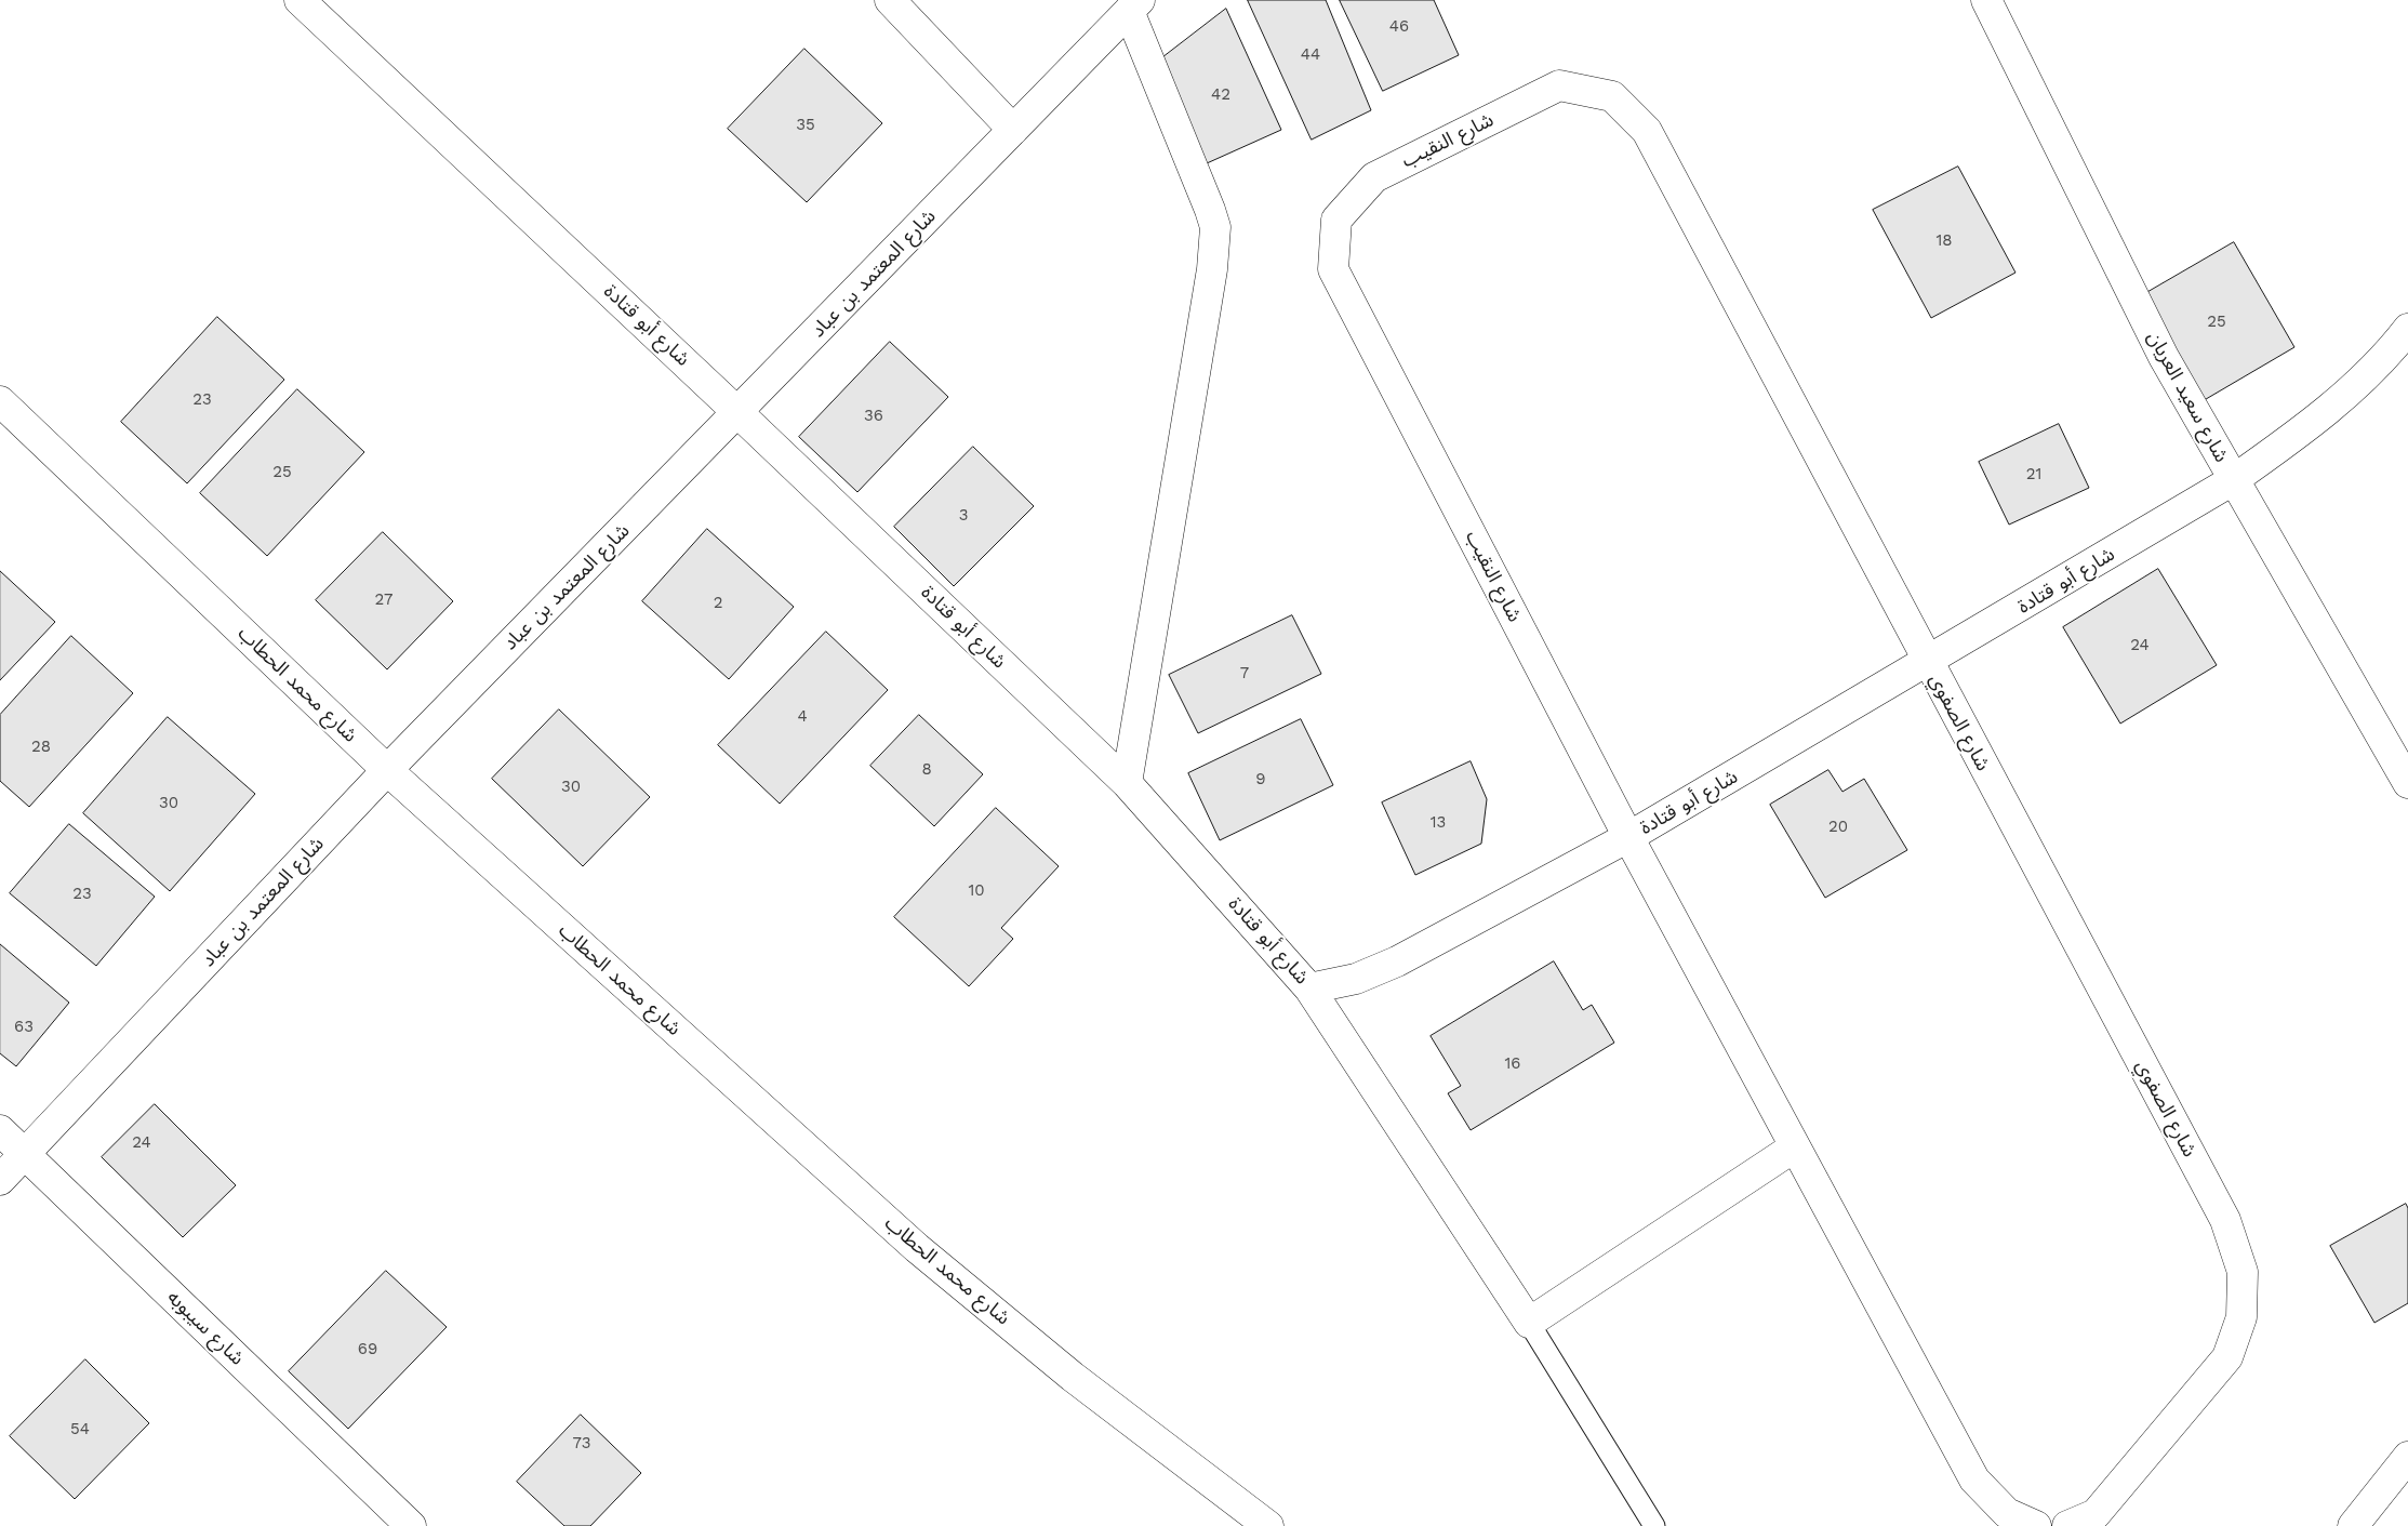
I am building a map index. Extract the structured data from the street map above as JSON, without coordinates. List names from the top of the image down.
{
  "streets": {
    "street": [
      "شارع النقيب",
      "شارع المعتمد بن عباد",
      "شارع أبو قتادة",
      "شارع سعيد العريان",
      "شارع محمد الحطاب",
      "شارع الصفوي",
      "شارع سيبوبه"
    ]
  },
  "crossings": [
    ["شارع النقيب", "شارع أبو قتادة"],
    ["شارع النقيب", "شارع الصفوي"],
    ["شارع المعتمد بن عباد", "شارع أبو قتادة"],
    ["شارع المعتمد بن عباد", "شارع محمد الحطاب"],
    ["شارع المعتمد بن عباد", "شارع سيبوبه"],
    ["شارع أبو قتادة", "شارع سعيد العريان"],
    ["شارع أبو قتادة", "شارع الصفوي"]
  ],
  "house_numbers": [
    "46",
    "44",
    "42",
    "35",
    "18",
    "25",
    "23",
    "36",
    "25",
    "21",
    "3",
    "27",
    "2",
    "24",
    "7",
    "4",
    "28",
    "8",
    "9",
    "30",
    "30",
    "13",
    "20",
    "10",
    "23",
    "63",
    "16",
    "24",
    "69",
    "54",
    "73"
  ]
}
